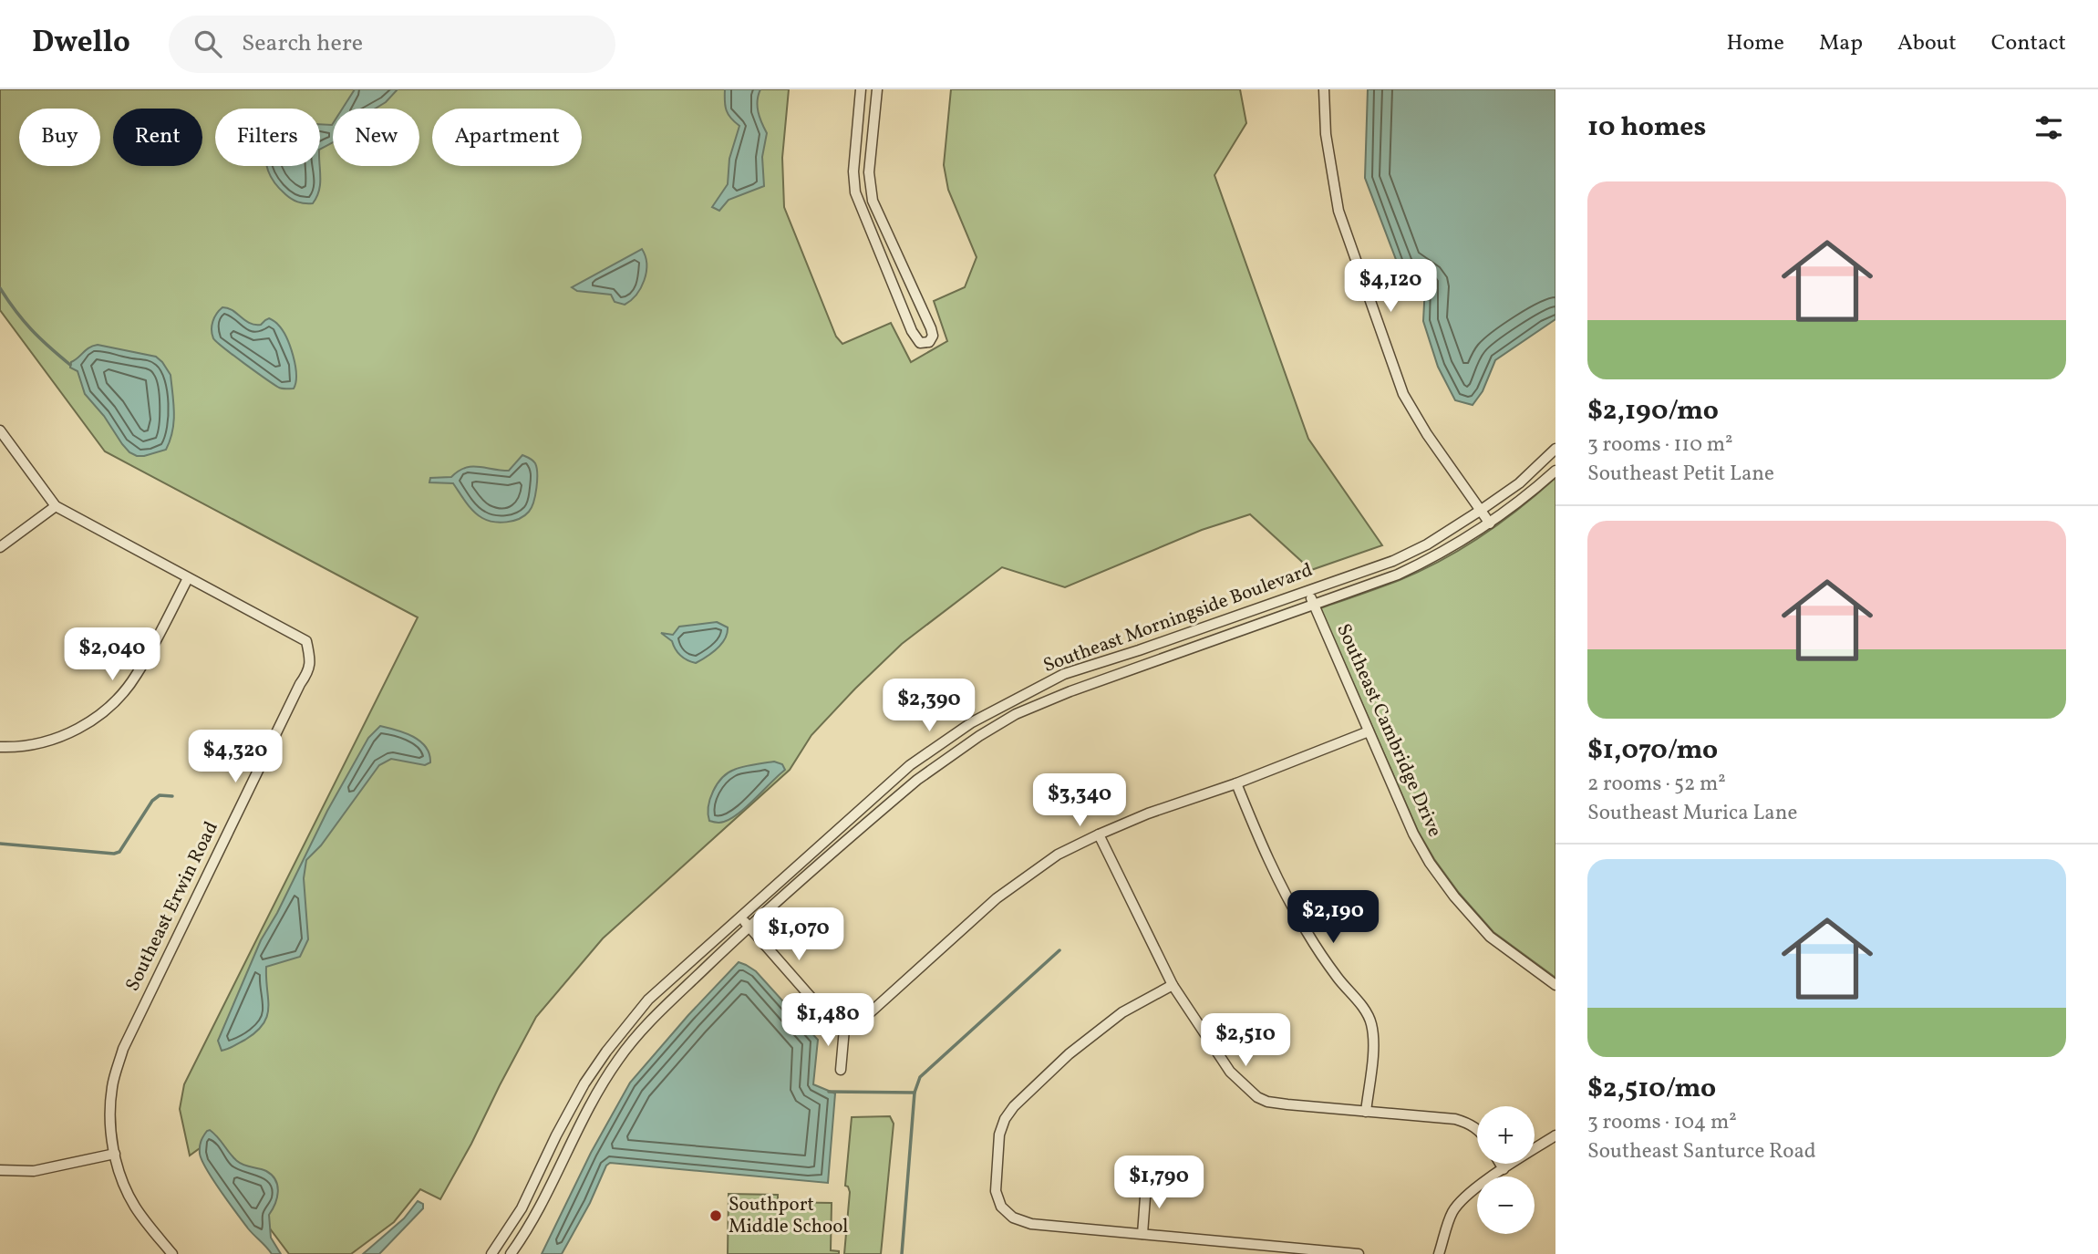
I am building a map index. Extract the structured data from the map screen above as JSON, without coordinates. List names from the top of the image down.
{
  "streets": {
    "street": ["Southeast Morningside Boulevard", "Southeast Cambridge Drive", "Southeast Erwin Road"]
  },
  "crossings": [
    ["Southeast Morningside Boulevard", "Southeast Cambridge Drive"]
  ],
  "places": ["Southport Middle School"],
  "page": {
    "header": "Dwello",
    "search": "Search here",
    "nav": [
      "Home",
      "Map",
      "About",
      "Contact"
    ],
    "heading": "10 homes",
    "chip": [
      "Buy",
      "Rent",
      "Filters",
      "New",
      "Apartment"
    ],
    "list": [
      {
        "name": "$2,190/mo",
        "note": "3 rooms · 110 m² · Southeast Petit Lane"
      },
      {
        "name": "$1,070/mo",
        "note": "2 rooms · 52 m² · Southeast Murica Lane"
      },
      {
        "name": "$2,510/mo",
        "note": "3 rooms · 104 m² · Southeast Santurce Road"
      }
    ],
    "price": [
      "$4,120",
      "$2,040",
      "$2,390",
      "$4,320",
      "$3,340",
      "$2,190",
      "$1,070",
      "$1,480",
      "$2,510",
      "$1,790"
    ],
    "map_buttons": ["+", "−"]
  }
}
